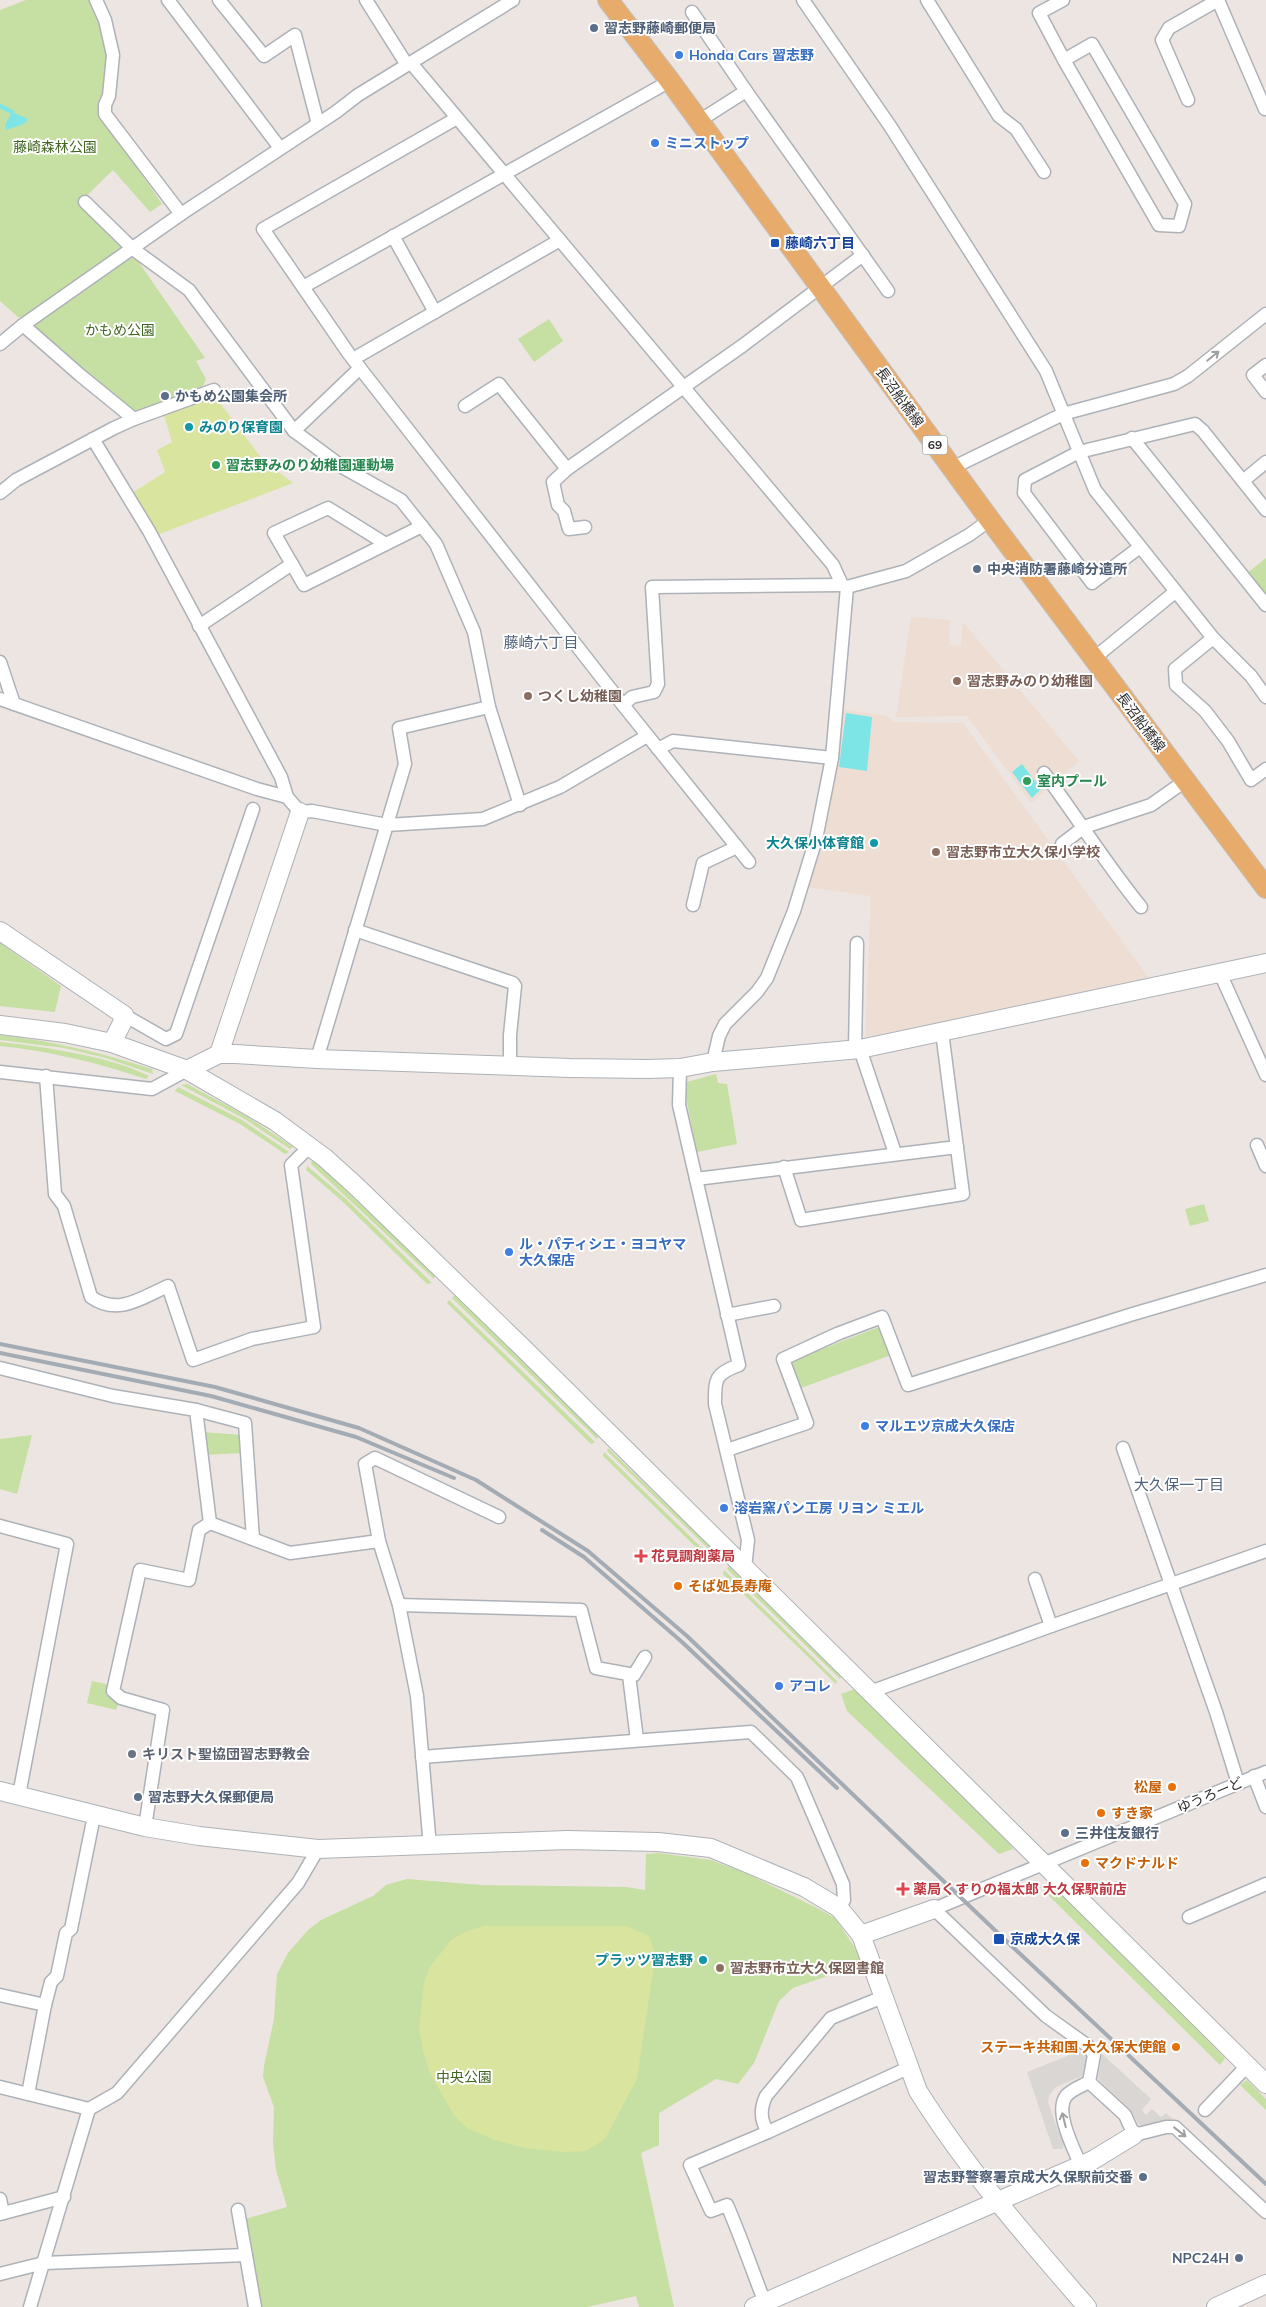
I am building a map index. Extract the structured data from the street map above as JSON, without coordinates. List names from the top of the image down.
{
  "streets": {
    "main road": ["長沼船橋線", "69"],
    "street": ["ゆうろーど"]
  },
  "districts": ["藤崎六丁目", "大久保一丁目"],
  "parks": ["藤崎森林公園", "かもめ公園", "中央公園"],
  "places": {
    "other": [
      "習志野藤崎郵便局",
      "Honda Cars 習志野",
      "ミニストップ",
      "かもめ公園集会所",
      "みのり保育園",
      "習志野みのり幼稚園運動場",
      "中央消防署藤崎分遣所",
      "習志野みのり幼稚園",
      "つくし幼稚園",
      "室内プール",
      "大久保小体育館",
      "習志野市立大久保小学校",
      "ル・パティシエ・ヨコヤマ 大久保店",
      "マルエツ京成大久保店",
      "溶岩窯パン工房 リヨン ミエル",
      "そば処長寿庵",
      "アコレ",
      "キリスト聖協団習志野教会",
      "松屋",
      "習志野大久保郵便局",
      "すき家",
      "三井住友銀行",
      "マクドナルド",
      "プラッツ習志野",
      "習志野市立大久保図書館",
      "ステーキ共和国 大久保大使館",
      "習志野警察署京成大久保駅前交番",
      "NPC24H"
    ],
    "transit": ["藤崎六丁目", "京成大久保"],
    "health": ["花見調剤薬局", "薬局くすりの福太郎 大久保駅前店"]
  }
}
